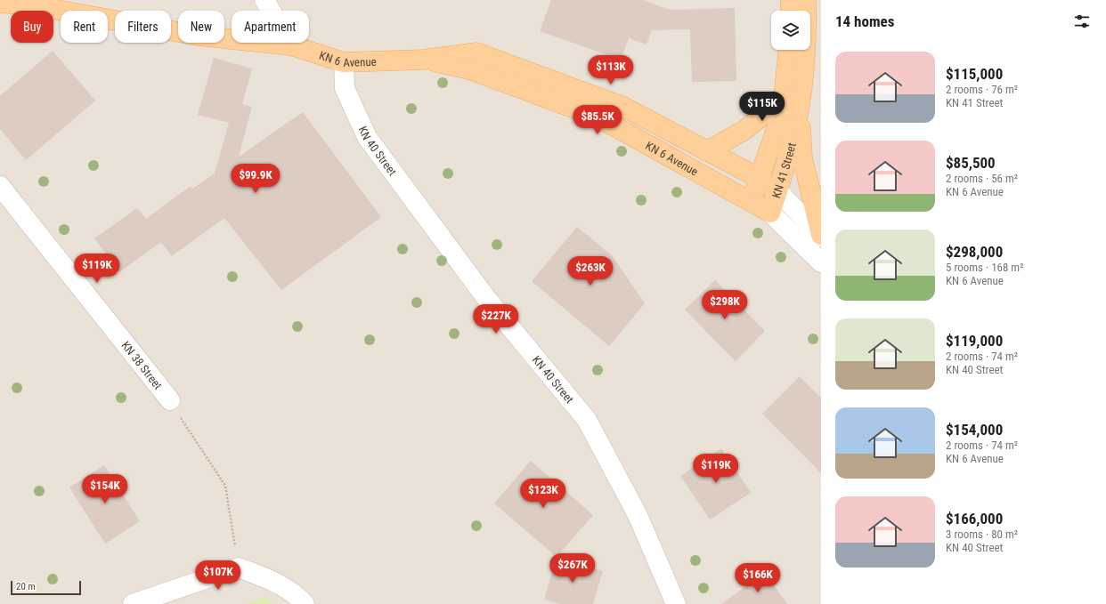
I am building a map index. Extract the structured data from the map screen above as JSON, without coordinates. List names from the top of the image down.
{
  "streets": {
    "main road": ["KN 6 Avenue", "KN 41 Street"],
    "street": ["KN 40 Street", "KN 38 Street"]
  },
  "crossings": [
    ["KN 6 Avenue", "KN 40 Street"],
    ["KN 6 Avenue", "KN 41 Street"]
  ],
  "scale_bar": "20 m",
  "page": {
    "heading": "14 homes",
    "chip": [
      "Buy",
      "Rent",
      "Filters",
      "New",
      "Apartment"
    ],
    "list": [
      {
        "name": "$115,000",
        "note": "2 rooms · 76 m² · KN 41 Street"
      },
      {
        "name": "$85,500",
        "note": "2 rooms · 56 m² · KN 6 Avenue"
      },
      {
        "name": "$298,000",
        "note": "5 rooms · 168 m² · KN 6 Avenue"
      },
      {
        "name": "$119,000",
        "note": "2 rooms · 74 m² · KN 40 Street"
      },
      {
        "name": "$154,000",
        "note": "2 rooms · 74 m² · KN 6 Avenue"
      },
      {
        "name": "$166,000",
        "note": "3 rooms · 80 m² · KN 40 Street"
      }
    ],
    "price": [
      "$113K",
      "$115K",
      "$85.5K",
      "$99.9K",
      "$119K",
      "$263K",
      "$298K",
      "$227K",
      "$119K",
      "$154K",
      "$123K",
      "$267K",
      "$107K",
      "$166K"
    ],
    "scale": "20 m"
  }
}
